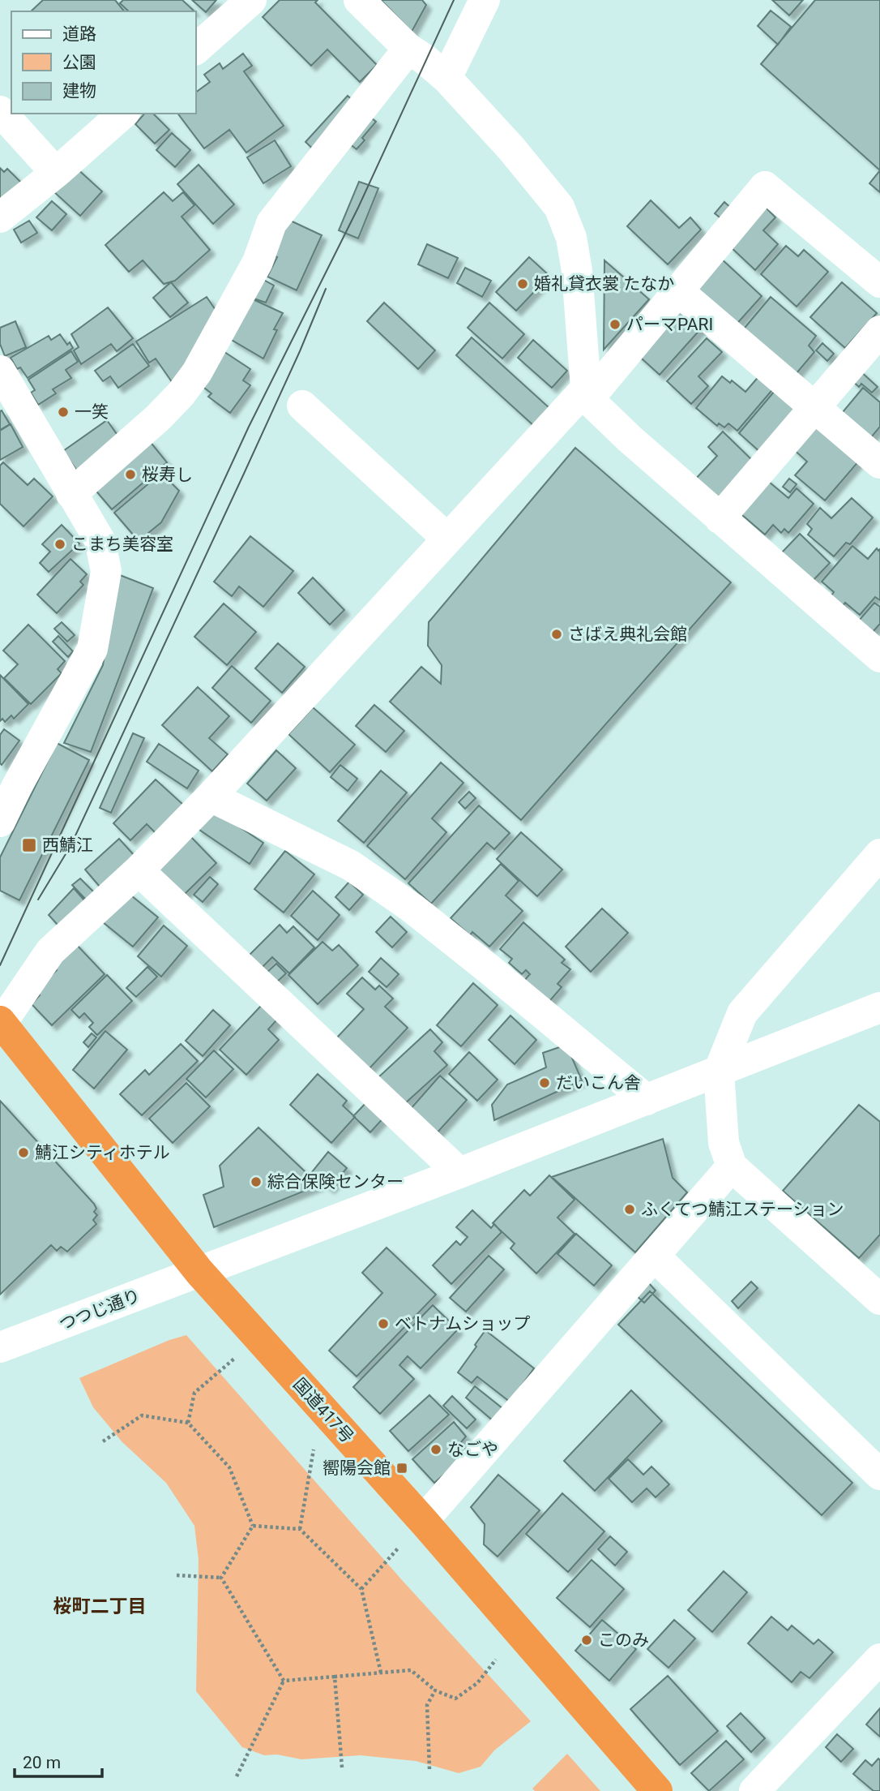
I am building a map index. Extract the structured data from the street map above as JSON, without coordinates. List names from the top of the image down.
{
  "streets": {
    "highway": ["国道417号"],
    "street": ["つつじ通り"]
  },
  "crossings": [
    ["つつじ通り", "国道417号"]
  ],
  "districts": ["桜町二丁目"],
  "places": {
    "other": [
      "婚礼貸衣裳 たなか",
      "パーマPARI",
      "一笑",
      "桜寿し",
      "こまち美容室",
      "さばえ典礼会館",
      "だいこん舎",
      "鯖江シティホテル",
      "綜合保険センター",
      "ふくてつ鯖江ステーション",
      "ベトナムショップ",
      "なごや",
      "このみ"
    ],
    "transit": ["西鯖江", "嚮陽会館"]
  },
  "legend": ["道路", "公園", "建物"],
  "scale_bar": "20 m"
}
